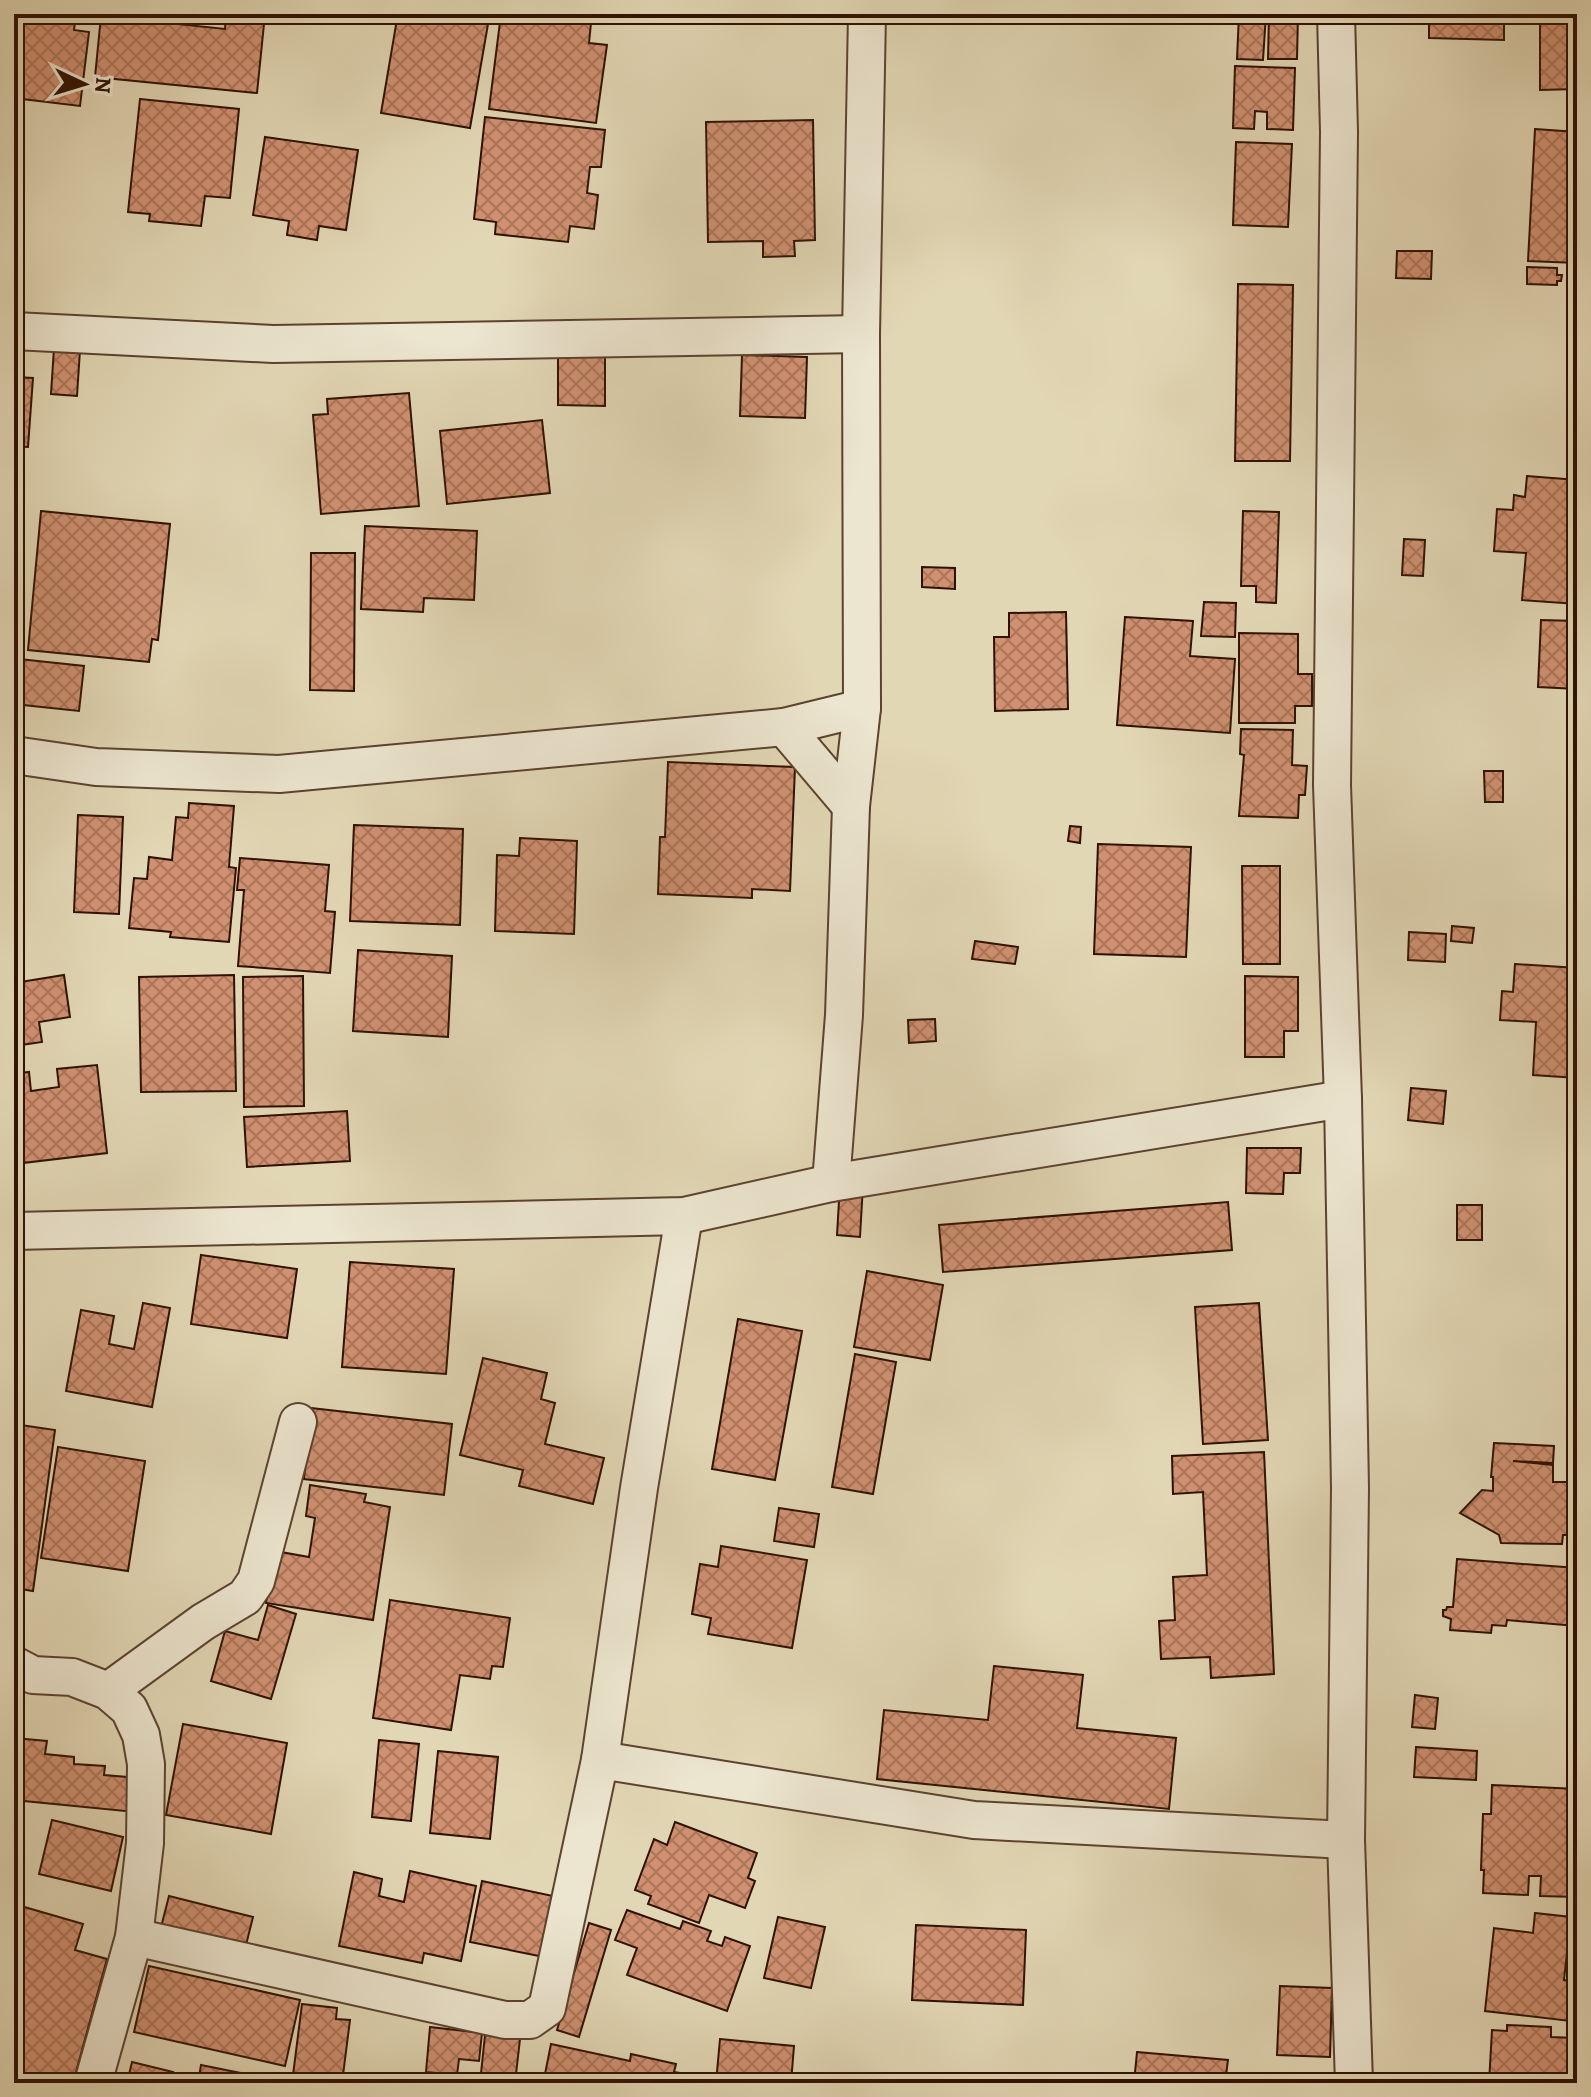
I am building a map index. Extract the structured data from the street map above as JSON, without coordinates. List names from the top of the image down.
{
  "north": "right"
}
